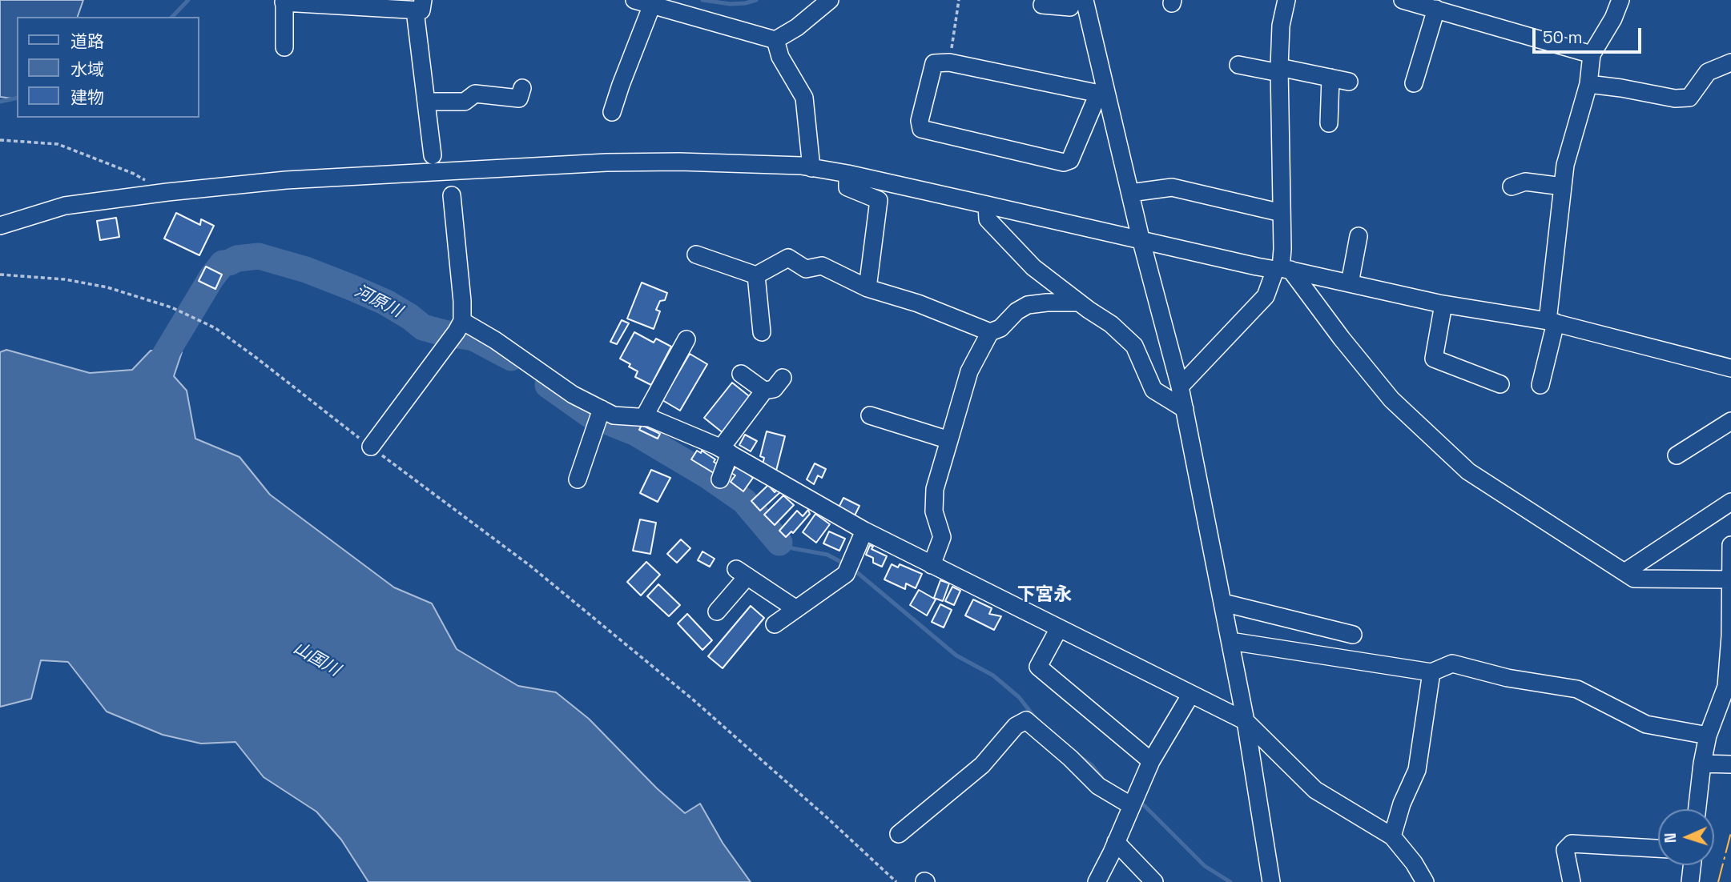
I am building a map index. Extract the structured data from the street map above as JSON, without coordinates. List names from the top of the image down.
{
  "districts": ["下宮永"],
  "water": ["河原川", "山国川"],
  "legend": ["道路", "水域", "建物"],
  "scale_bar": "50 m",
  "north": "left"
}
